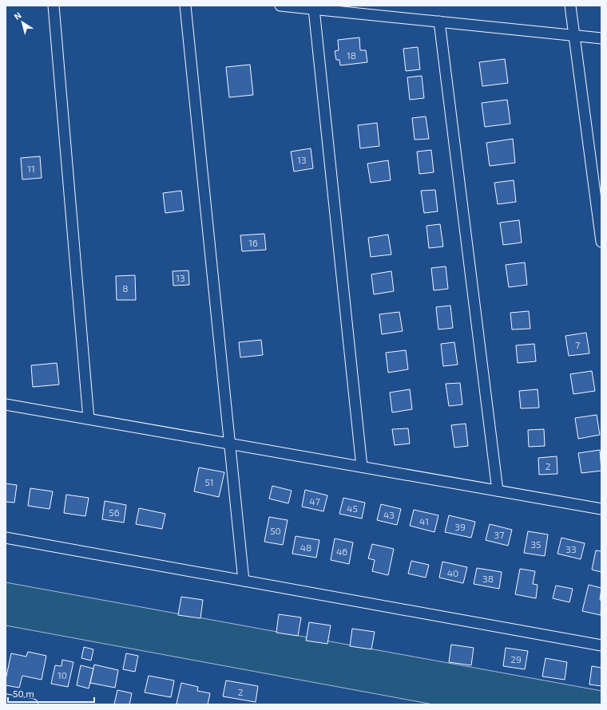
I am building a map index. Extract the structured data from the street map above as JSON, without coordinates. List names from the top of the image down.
{
  "house_numbers": [
    "18",
    "13",
    "11",
    "16",
    "13",
    "8",
    "7",
    "2",
    "51",
    "47",
    "45",
    "56",
    "43",
    "41",
    "39",
    "50",
    "37",
    "35",
    "48",
    "33",
    "46",
    "40",
    "38",
    "29",
    "10",
    "2"
  ],
  "scale_bar": "50 m",
  "north": "top left"
}
